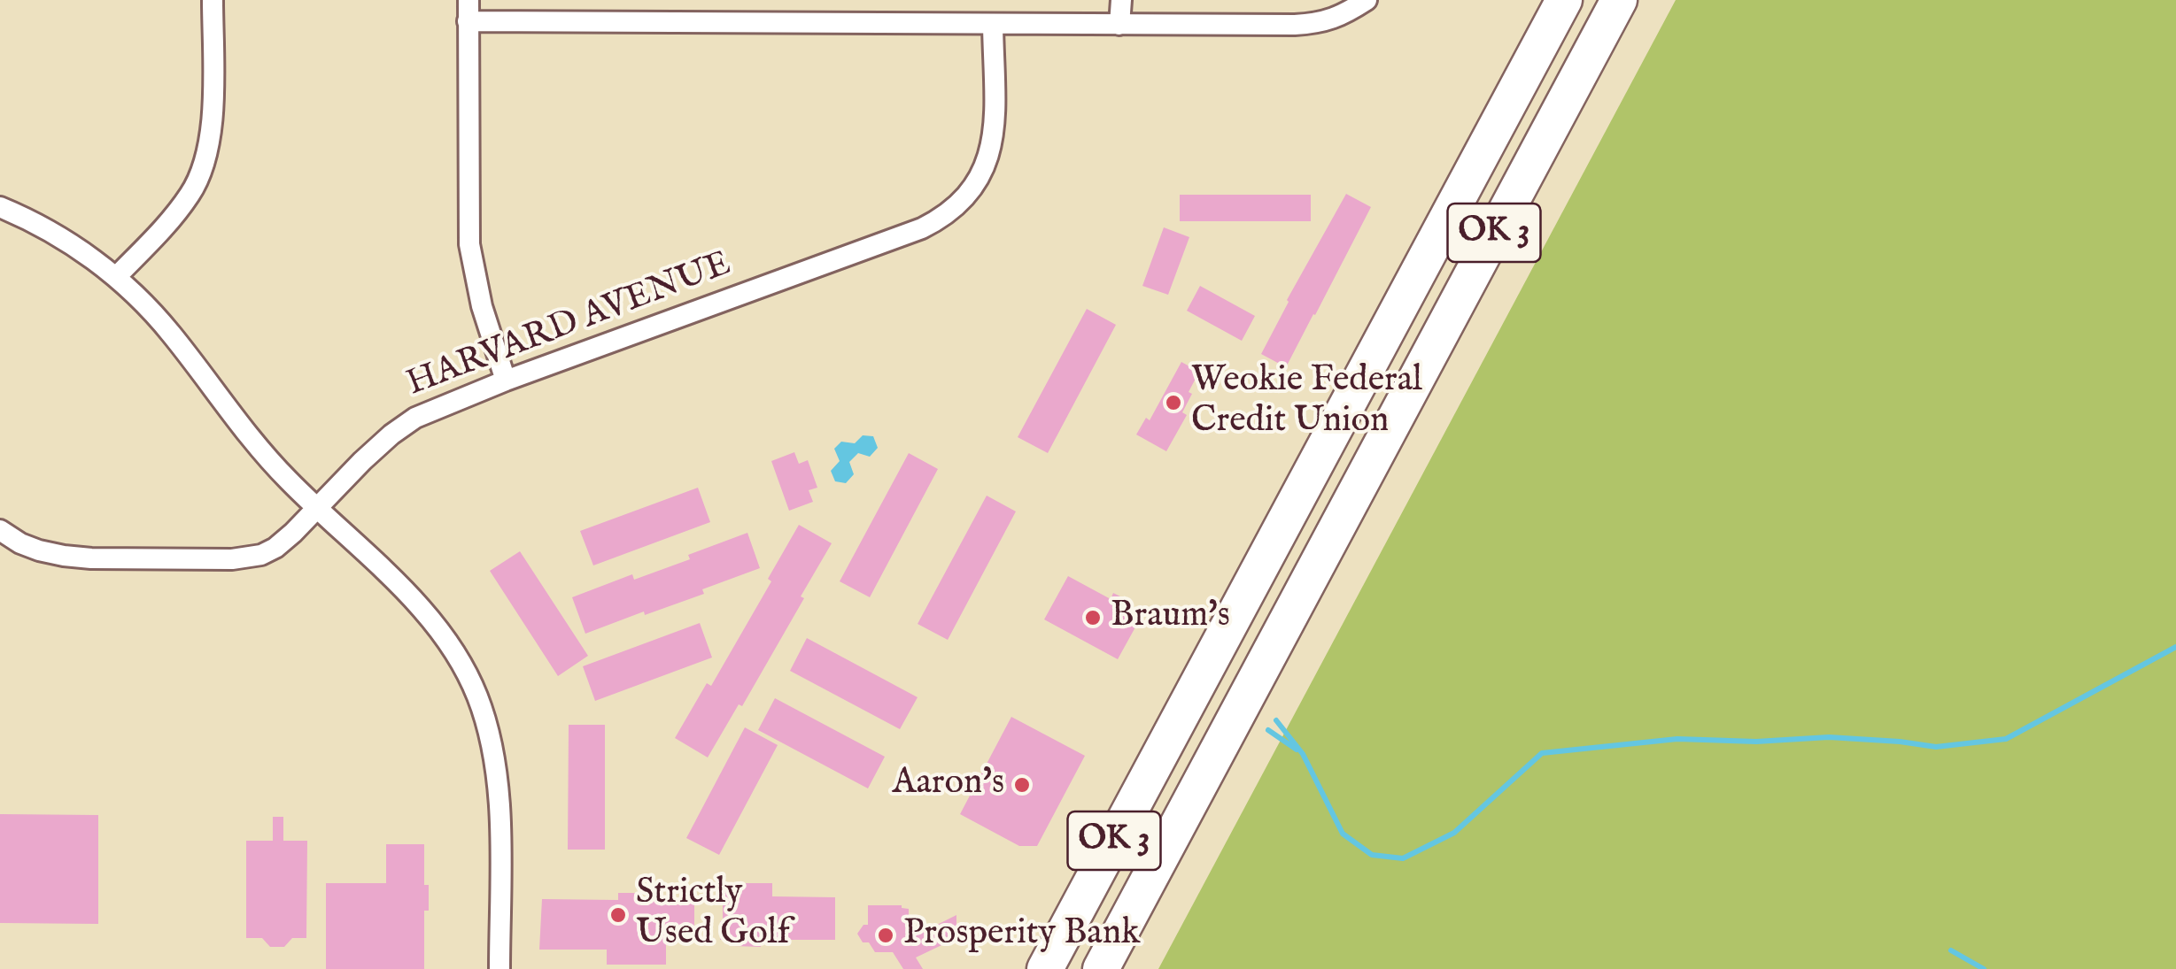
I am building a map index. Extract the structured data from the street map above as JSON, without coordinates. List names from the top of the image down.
{
  "streets": {
    "highway": ["OK 3"],
    "street": ["HARVARD AVENUE"]
  },
  "places": [
    "Weokie Federal Credit Union",
    "Braum's",
    "Aaron's",
    "Strictly Used Golf",
    "Prosperity Bank"
  ]
}
